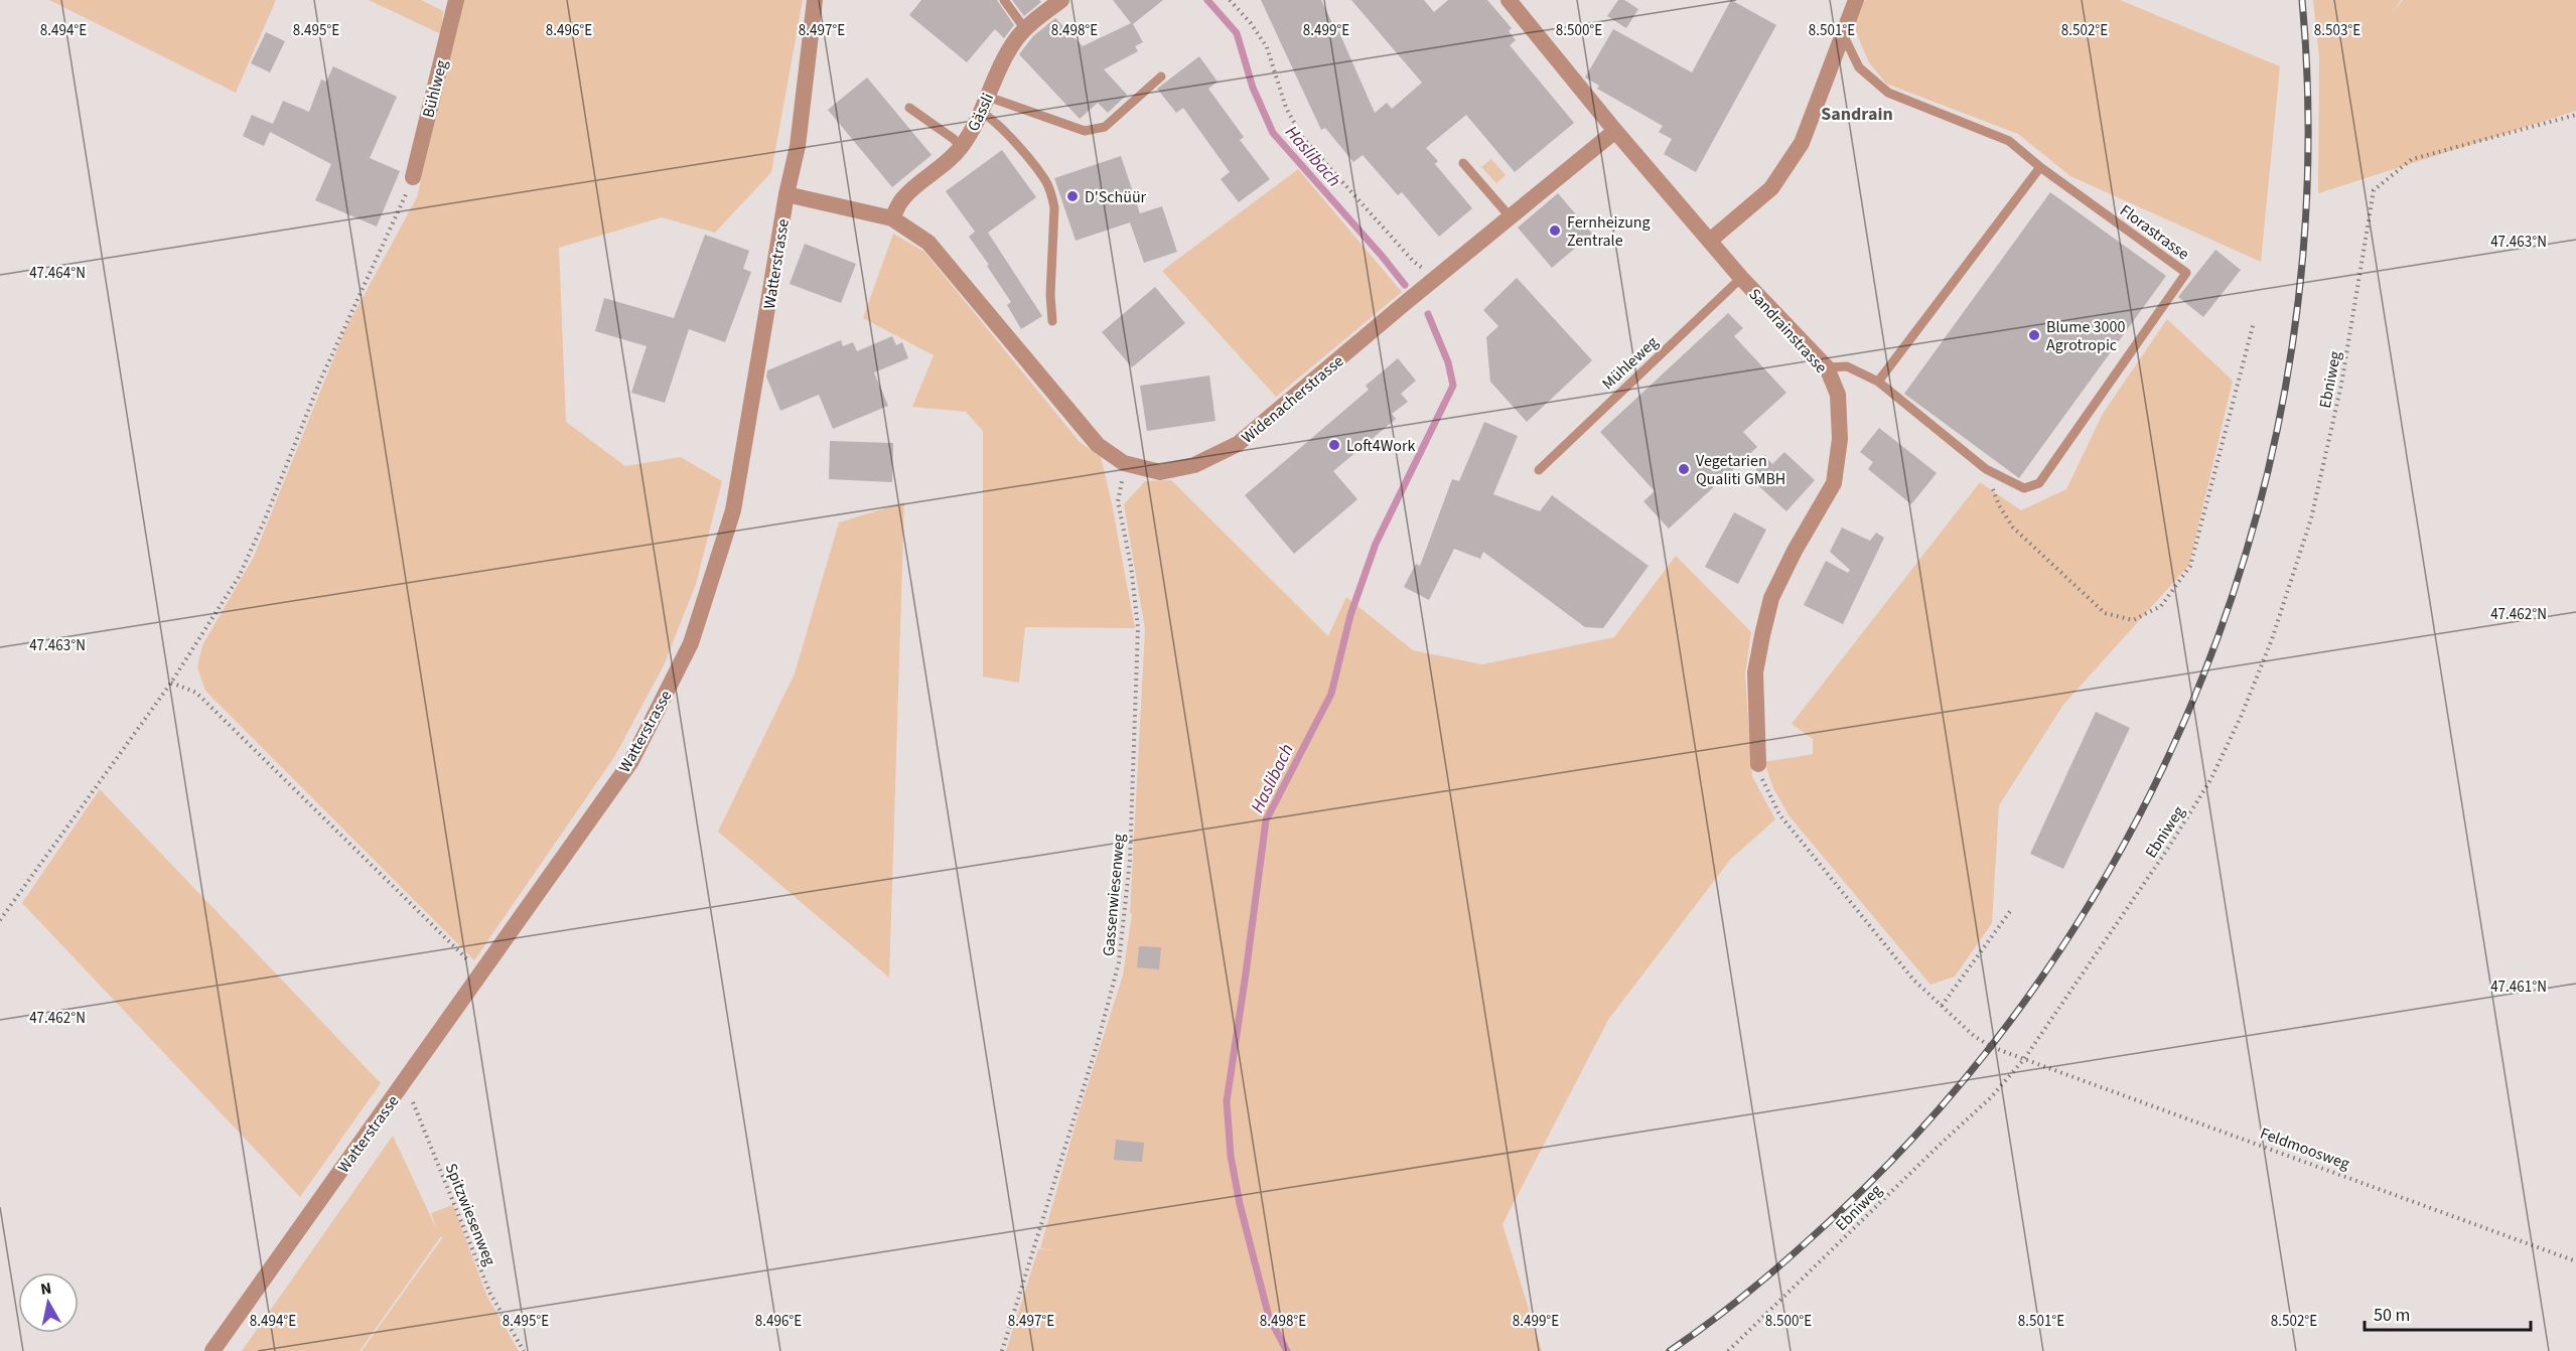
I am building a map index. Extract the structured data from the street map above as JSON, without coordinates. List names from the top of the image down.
{
  "streets": {
    "street": [
      "Bühlweg",
      "Gässli",
      "Watterstrasse",
      "Sandrainstrasse",
      "Widenacherstrasse"
    ],
    "lane": ["Florastrasse", "Mühleweg"],
    "path": [
      "Ebniweg",
      "Gassenwiesenweg",
      "Feldmoosweg",
      "Spitzwiesenweg"
    ]
  },
  "crossings": [
    ["Gässli", "Widenacherstrasse"],
    ["Florastrasse", "Sandrainstrasse"],
    ["Watterstrasse", "Widenacherstrasse"],
    ["Watterstrasse", "Spitzwiesenweg"],
    ["Sandrainstrasse", "Mühleweg"],
    ["Sandrainstrasse", "Widenacherstrasse"],
    ["Sandrainstrasse", "Feldmoosweg"],
    ["Ebniweg", "Feldmoosweg"],
    ["Widenacherstrasse", "Gassenwiesenweg"]
  ],
  "districts": ["Sandrain"],
  "water": ["Haslibach"],
  "places": [
    "D'Schüür",
    "Fernheizung Zentrale",
    "Blume 3000 Agrotropic",
    "Loft4Work",
    "Vegetarien Qualiti GMBH"
  ],
  "scale_bar": "50 m",
  "north": "top",
  "coordinates": [
    "8.494°E",
    "8.495°E",
    "8.496°E",
    "8.497°E",
    "8.498°E",
    "8.499°E",
    "8.500°E",
    "8.501°E",
    "8.502°E",
    "8.503°E",
    "47.463°N",
    "47.464°N",
    "47.462°N",
    "47.461°N"
  ]
}
